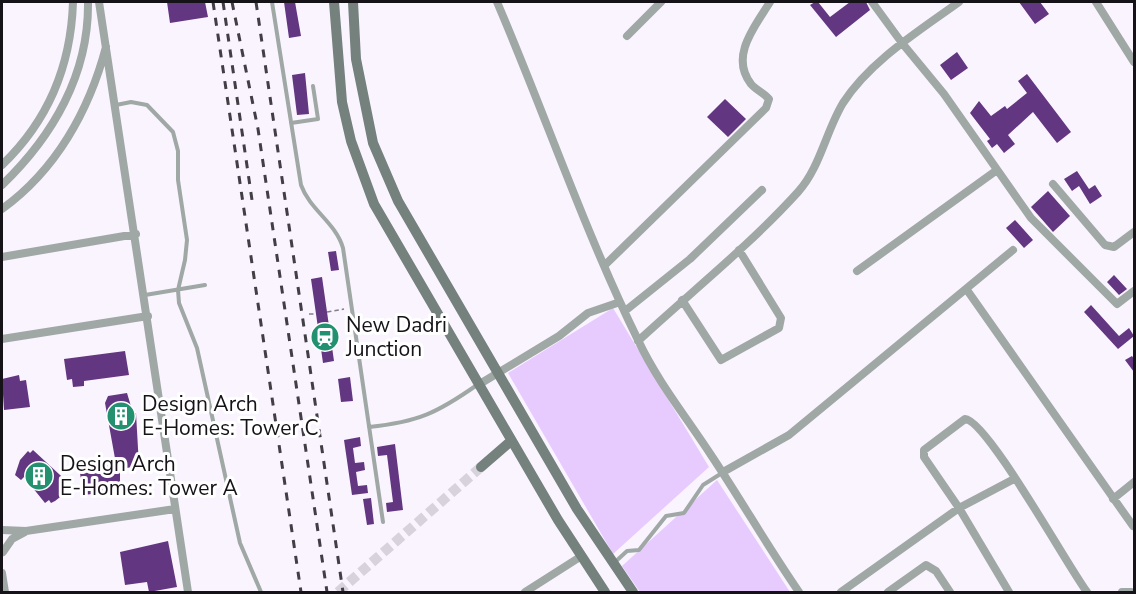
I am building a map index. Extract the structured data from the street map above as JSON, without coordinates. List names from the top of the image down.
{
  "places": {
    "station": ["New Dadri Junction"],
    "building": ["Design Arch E-Homes: Tower C", "Design Arch E-Homes: Tower A"]
  }
}
